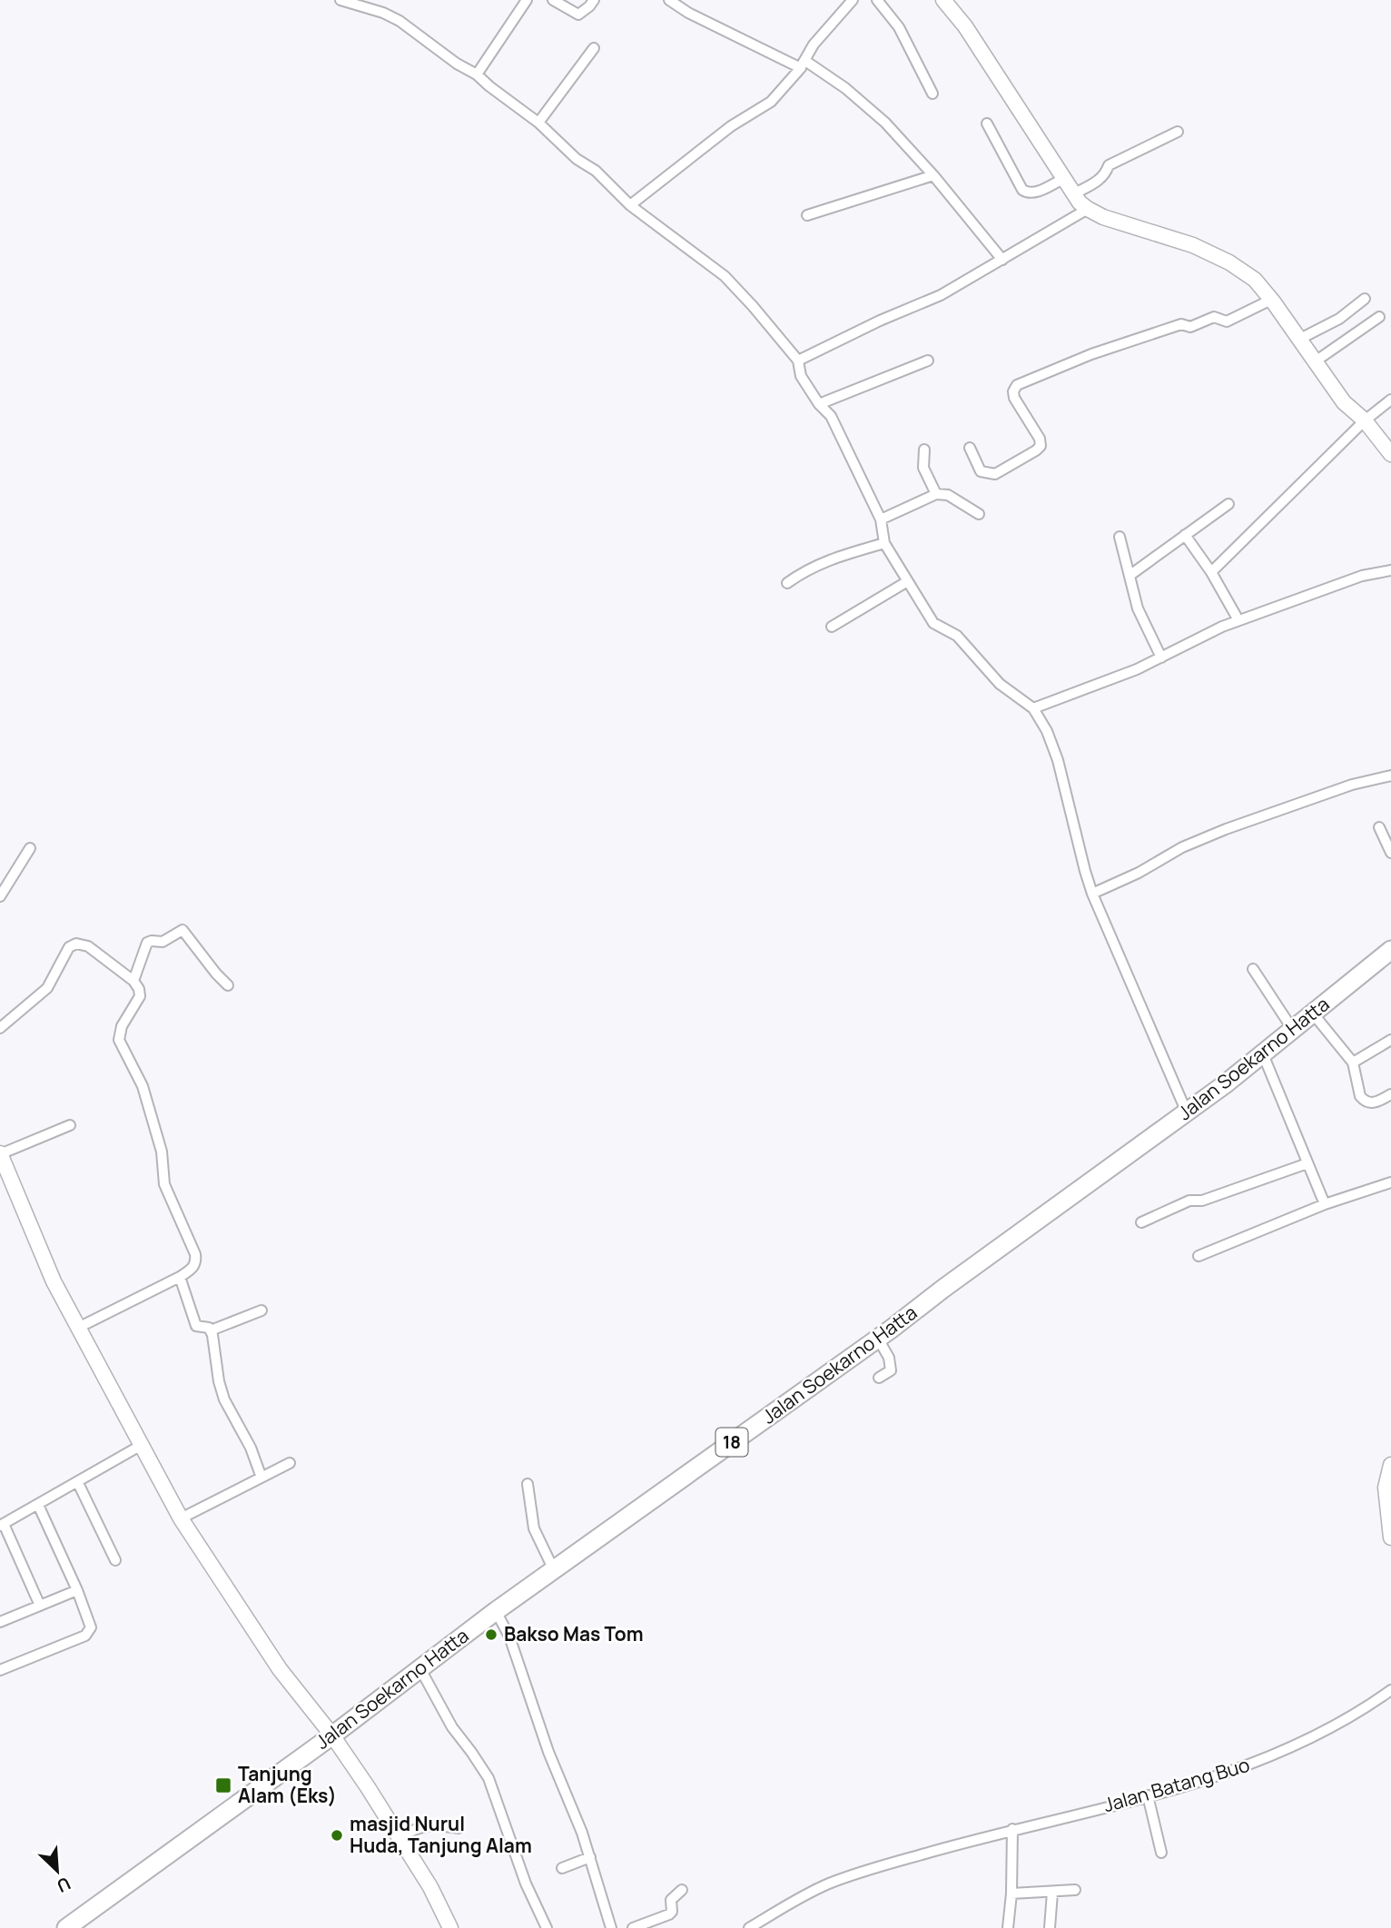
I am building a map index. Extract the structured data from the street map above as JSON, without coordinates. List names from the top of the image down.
{
  "streets": {
    "highway": ["Jalan Soekarno Hatta", "18"],
    "street": ["Jalan Batang Buo"]
  },
  "places": {
    "other": ["Bakso Mas Tom", "masjid Nurul Huda, Tanjung Alam"],
    "transit": ["Tanjung Alam (Eks)"]
  },
  "north": "bottom right"
}
